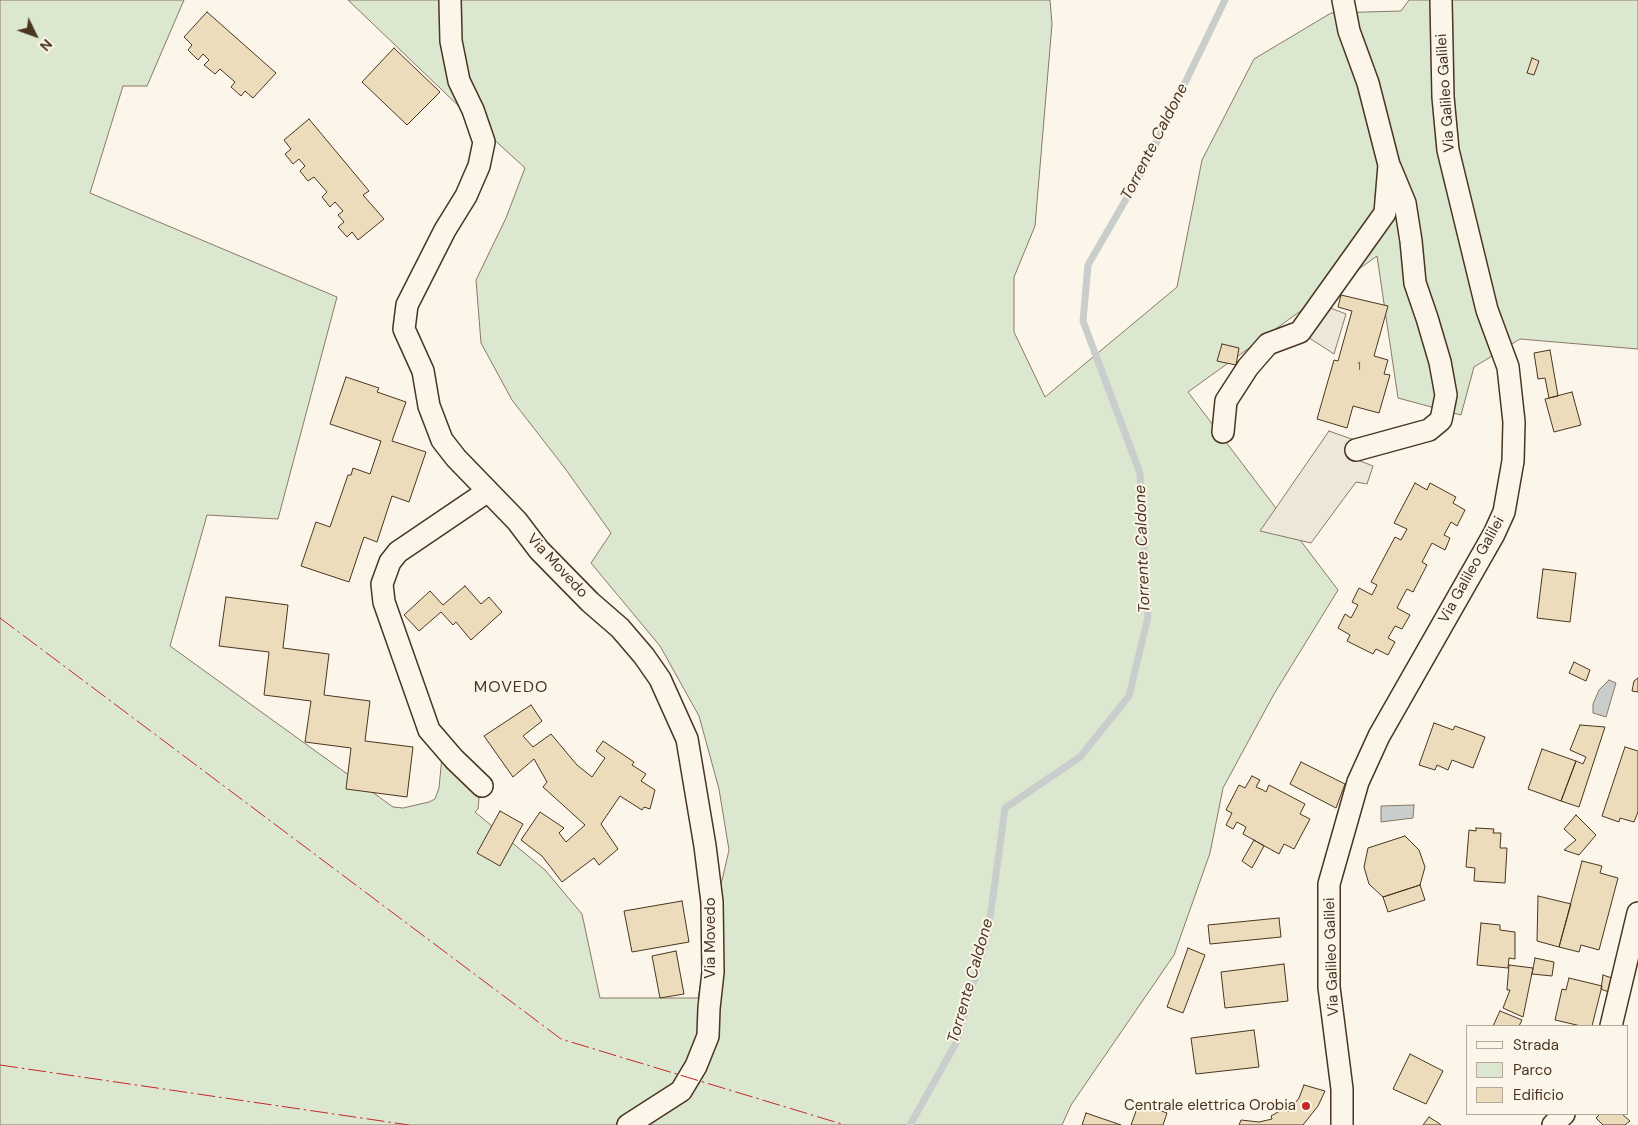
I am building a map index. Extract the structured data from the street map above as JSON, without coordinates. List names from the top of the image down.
{
  "streets": {
    "street": ["Via Galileo Galilei", "Via Movedo"]
  },
  "districts": ["MOVEDO"],
  "water": ["Torrente Caldone"],
  "places": ["Centrale elettrica Orobia"],
  "house_numbers": ["1"],
  "legend": ["Strada", "Parco", "Edificio"],
  "north": "bottom right"
}
